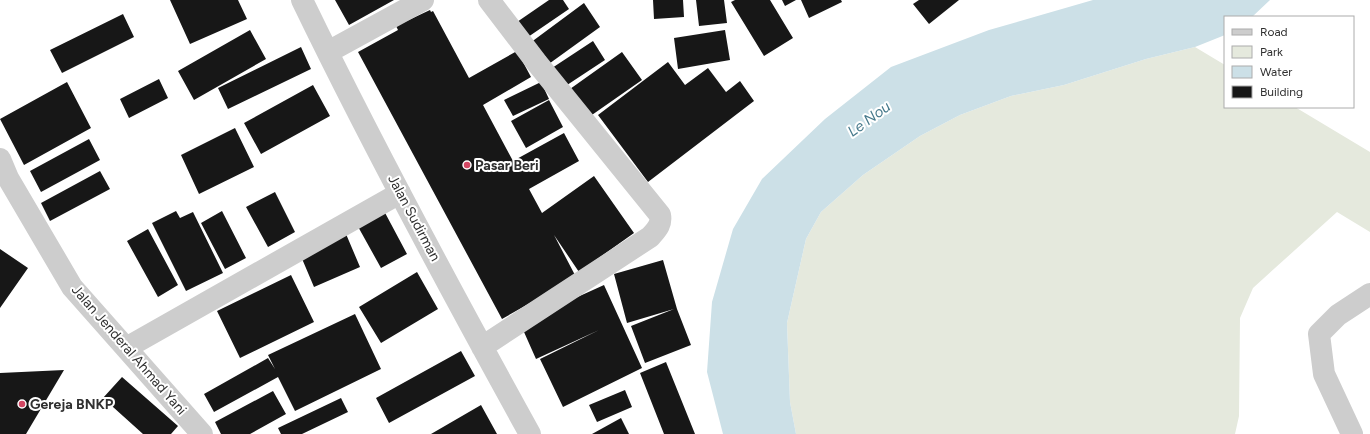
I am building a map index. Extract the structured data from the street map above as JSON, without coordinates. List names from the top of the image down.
{
  "streets": {
    "street": ["Jalan Sudirman", "Jalan Jenderal Ahmad Yani"]
  },
  "water": ["Le Nou"],
  "places": ["Pasar Beri", "Gereja BNKP"],
  "legend": [
    "Road",
    "Park",
    "Water",
    "Building"
  ]
}
